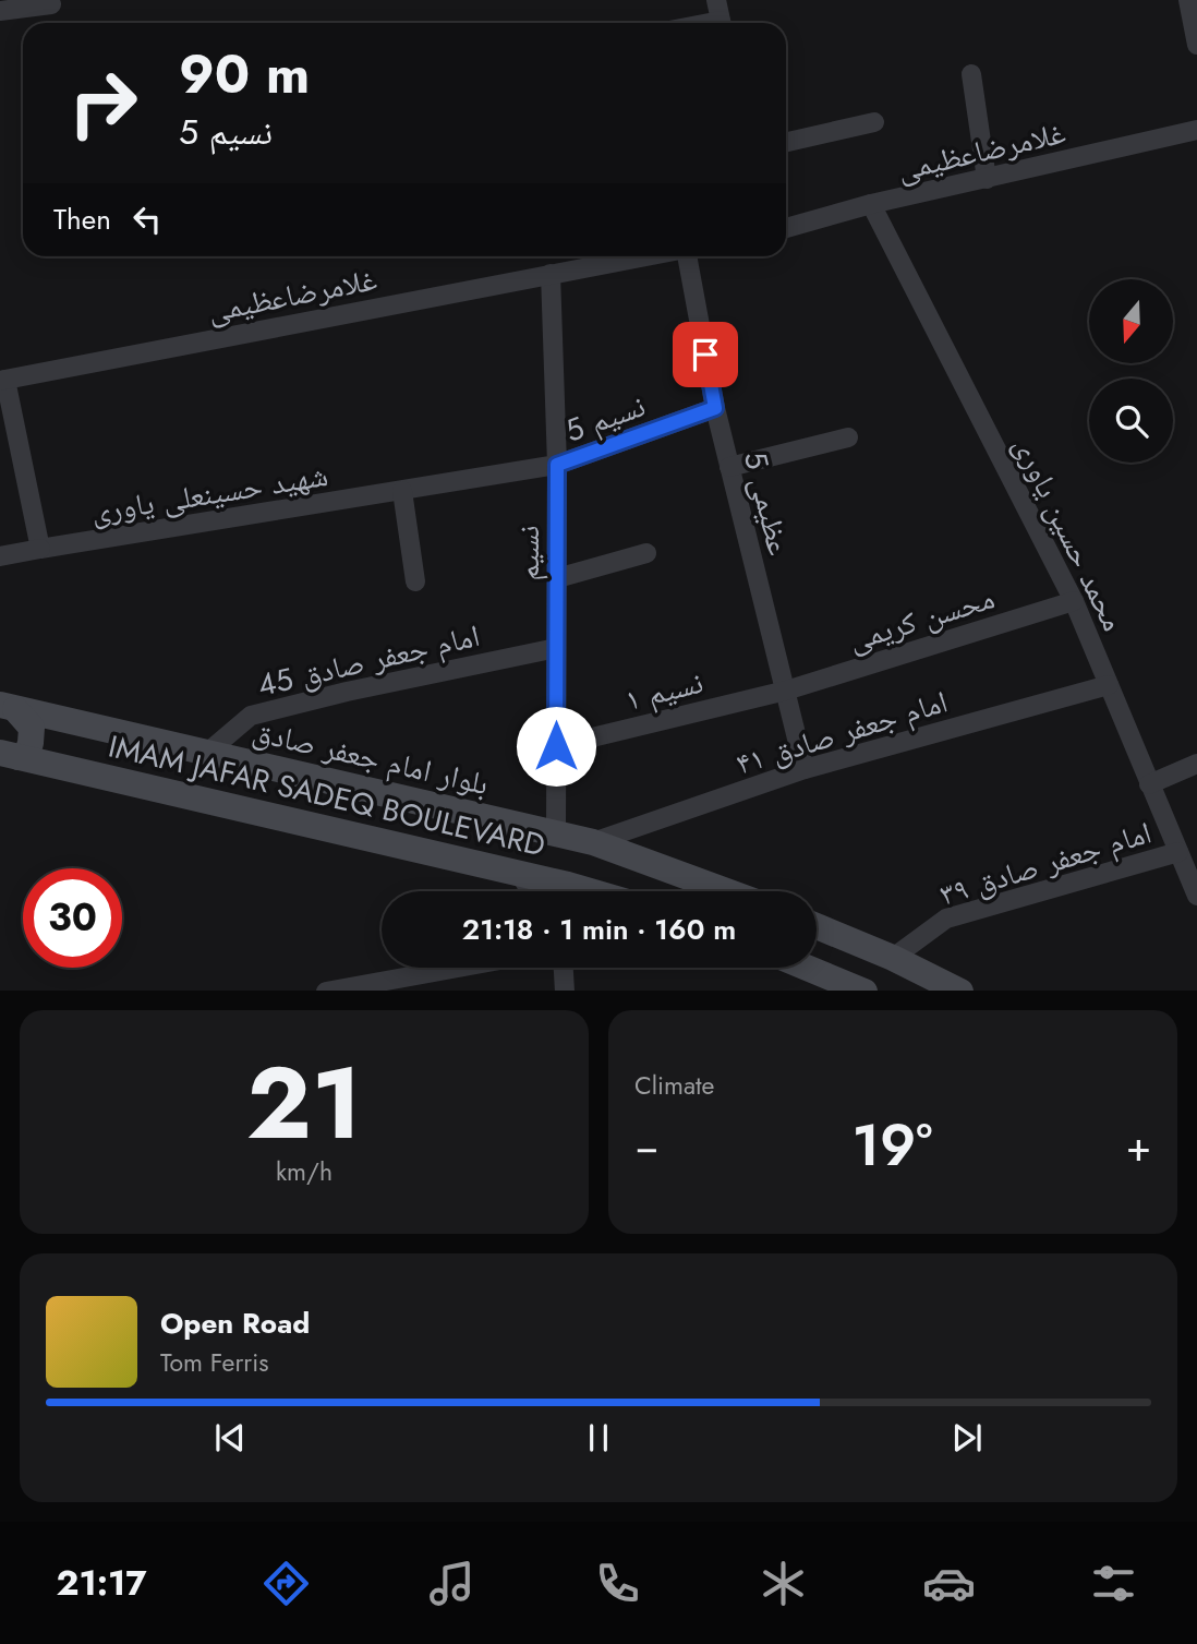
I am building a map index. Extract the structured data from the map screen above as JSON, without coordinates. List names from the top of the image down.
{
  "streets": {
    "main road": ["بلوار امام جعفر صادق", "IMAM JAFAR SADEQ BOULEVARD"],
    "street": [
      "غلامرضاعظیمی",
      "نسیم 5",
      "شهید حسینعلی یاوری",
      "عظیمی 5",
      "محمد حسین یاوری",
      "نسیم",
      "محسن کریمی",
      "امام جعفر صادق 45",
      "نسیم ۱",
      "امام جعفر صادق ۴۱",
      "امام جعفر صادق ۳۹"
    ]
  },
  "crossings": [
    ["غلامرضاعظیمی", "محمد حسین یاوری"],
    ["غلامرضاعظیمی", "نسیم"],
    ["نسیم 5", "شهید حسینعلی یاوری"],
    ["نسیم 5", "عظیمی 5"],
    ["نسیم 5", "نسیم"],
    ["شهید حسینعلی یاوری", "نسیم"],
    ["عظیمی 5", "محسن کریمی"],
    ["عظیمی 5", "نسیم ۱"],
    ["عظیمی 5", "امام جعفر صادق ۴۱"],
    ["محمد حسین یاوری", "محسن کریمی"],
    ["محمد حسین یاوری", "امام جعفر صادق ۴۱"],
    ["محمد حسین یاوری", "امام جعفر صادق ۳۹"],
    ["نسیم", "امام جعفر صادق 45"],
    ["نسیم", "نسیم ۱"],
    ["نسیم", "بلوار امام جعفر صادق"],
    ["محسن کریمی", "نسیم ۱"],
    ["امام جعفر صادق 45", "بلوار امام جعفر صادق"],
    ["امام جعفر صادق ۴۱", "بلوار امام جعفر صادق"]
  ],
  "north": "bottom",
  "page": {
    "turn": ["90 m", "نسیم 5"],
    "then": "Then",
    "limit": "30",
    "trip": "21:18 · 1 min · 160 m",
    "tile": [
      ["21", "km/h"],
      "Climate"
    ],
    "heat": ["−", "19°", "+"],
    "song": ["Open Road", "Tom Ferris"],
    "tabs": "21:17"
  }
}
